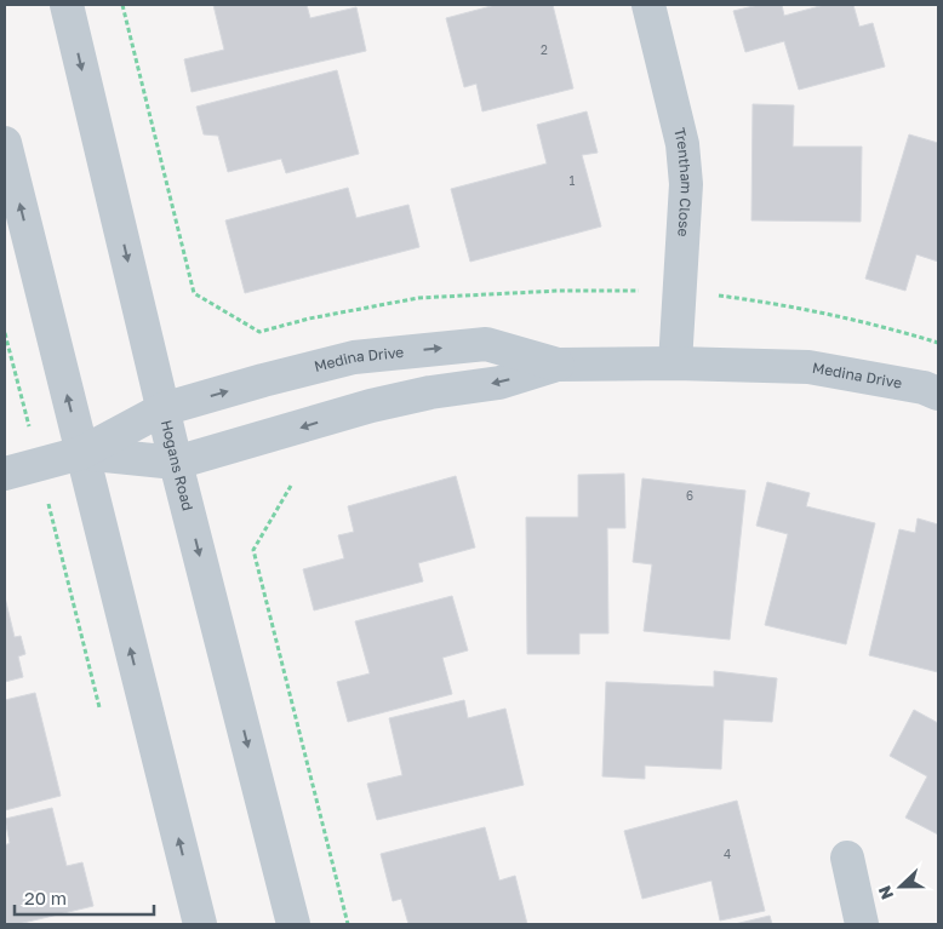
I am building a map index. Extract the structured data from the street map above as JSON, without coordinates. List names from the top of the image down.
{
  "streets": {
    "street": ["Trentham Close", "Medina Drive", "Hogans Road"]
  },
  "crossings": [
    ["Trentham Close", "Medina Drive"],
    ["Medina Drive", "Hogans Road"]
  ],
  "house_numbers": [
    "2",
    "1",
    "6",
    "4"
  ],
  "scale_bar": "20 m",
  "north": "left"
}
